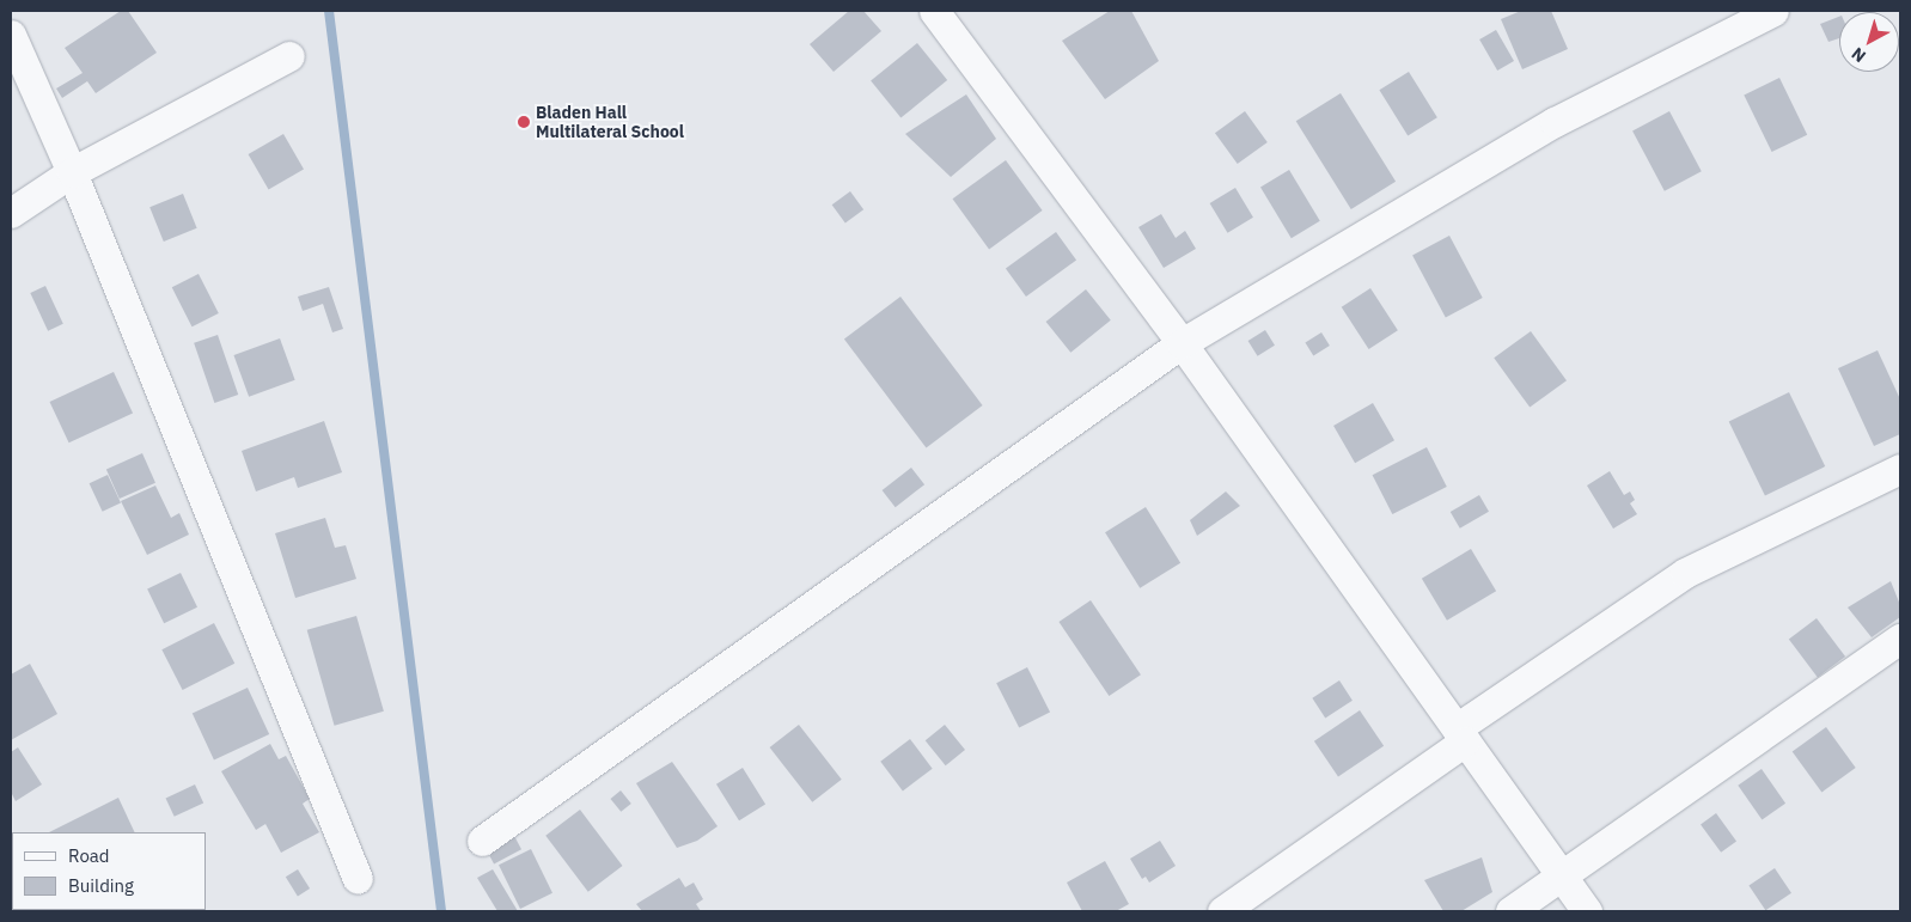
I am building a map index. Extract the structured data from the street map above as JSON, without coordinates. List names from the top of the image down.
{
  "places": ["Bladen Hall Multilateral School"],
  "legend": ["Road", "Building"],
  "north": "bottom left"
}
